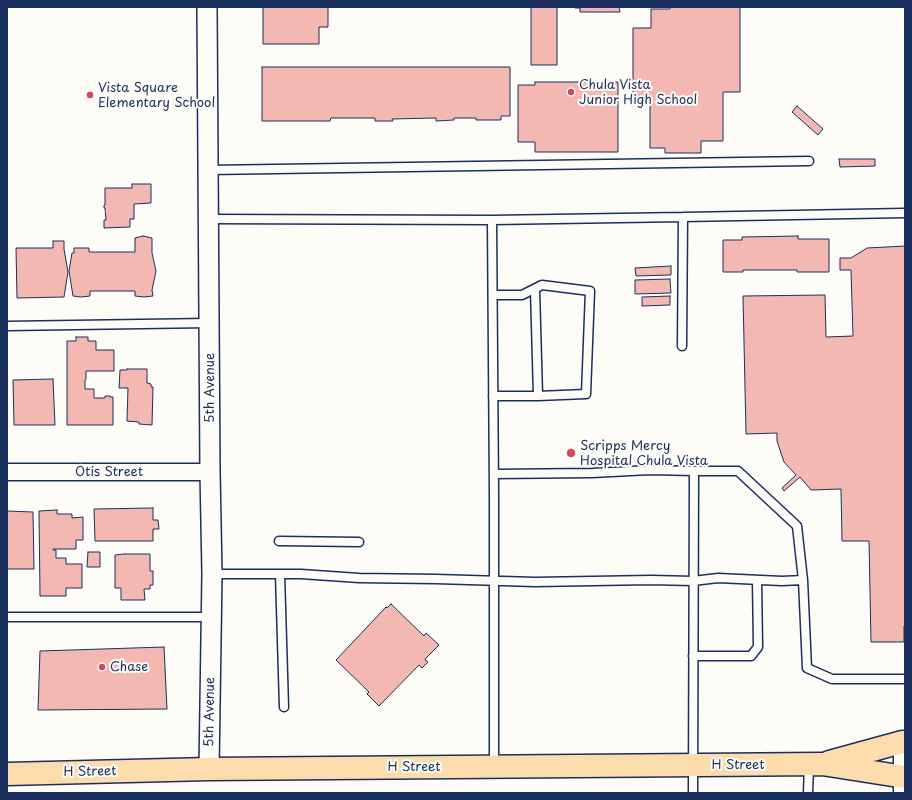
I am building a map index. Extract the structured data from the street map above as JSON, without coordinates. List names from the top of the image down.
{
  "streets": {
    "main road": ["H Street"],
    "street": ["5th Avenue", "Otis Street"]
  },
  "crossings": [
    ["5th Avenue", "Otis Street"],
    ["5th Avenue", "H Street"]
  ],
  "places": [
    "Chula Vista Junior High School",
    "Vista Square Elementary School",
    "Scripps Mercy Hospital Chula Vista",
    "Chase"
  ]
}
